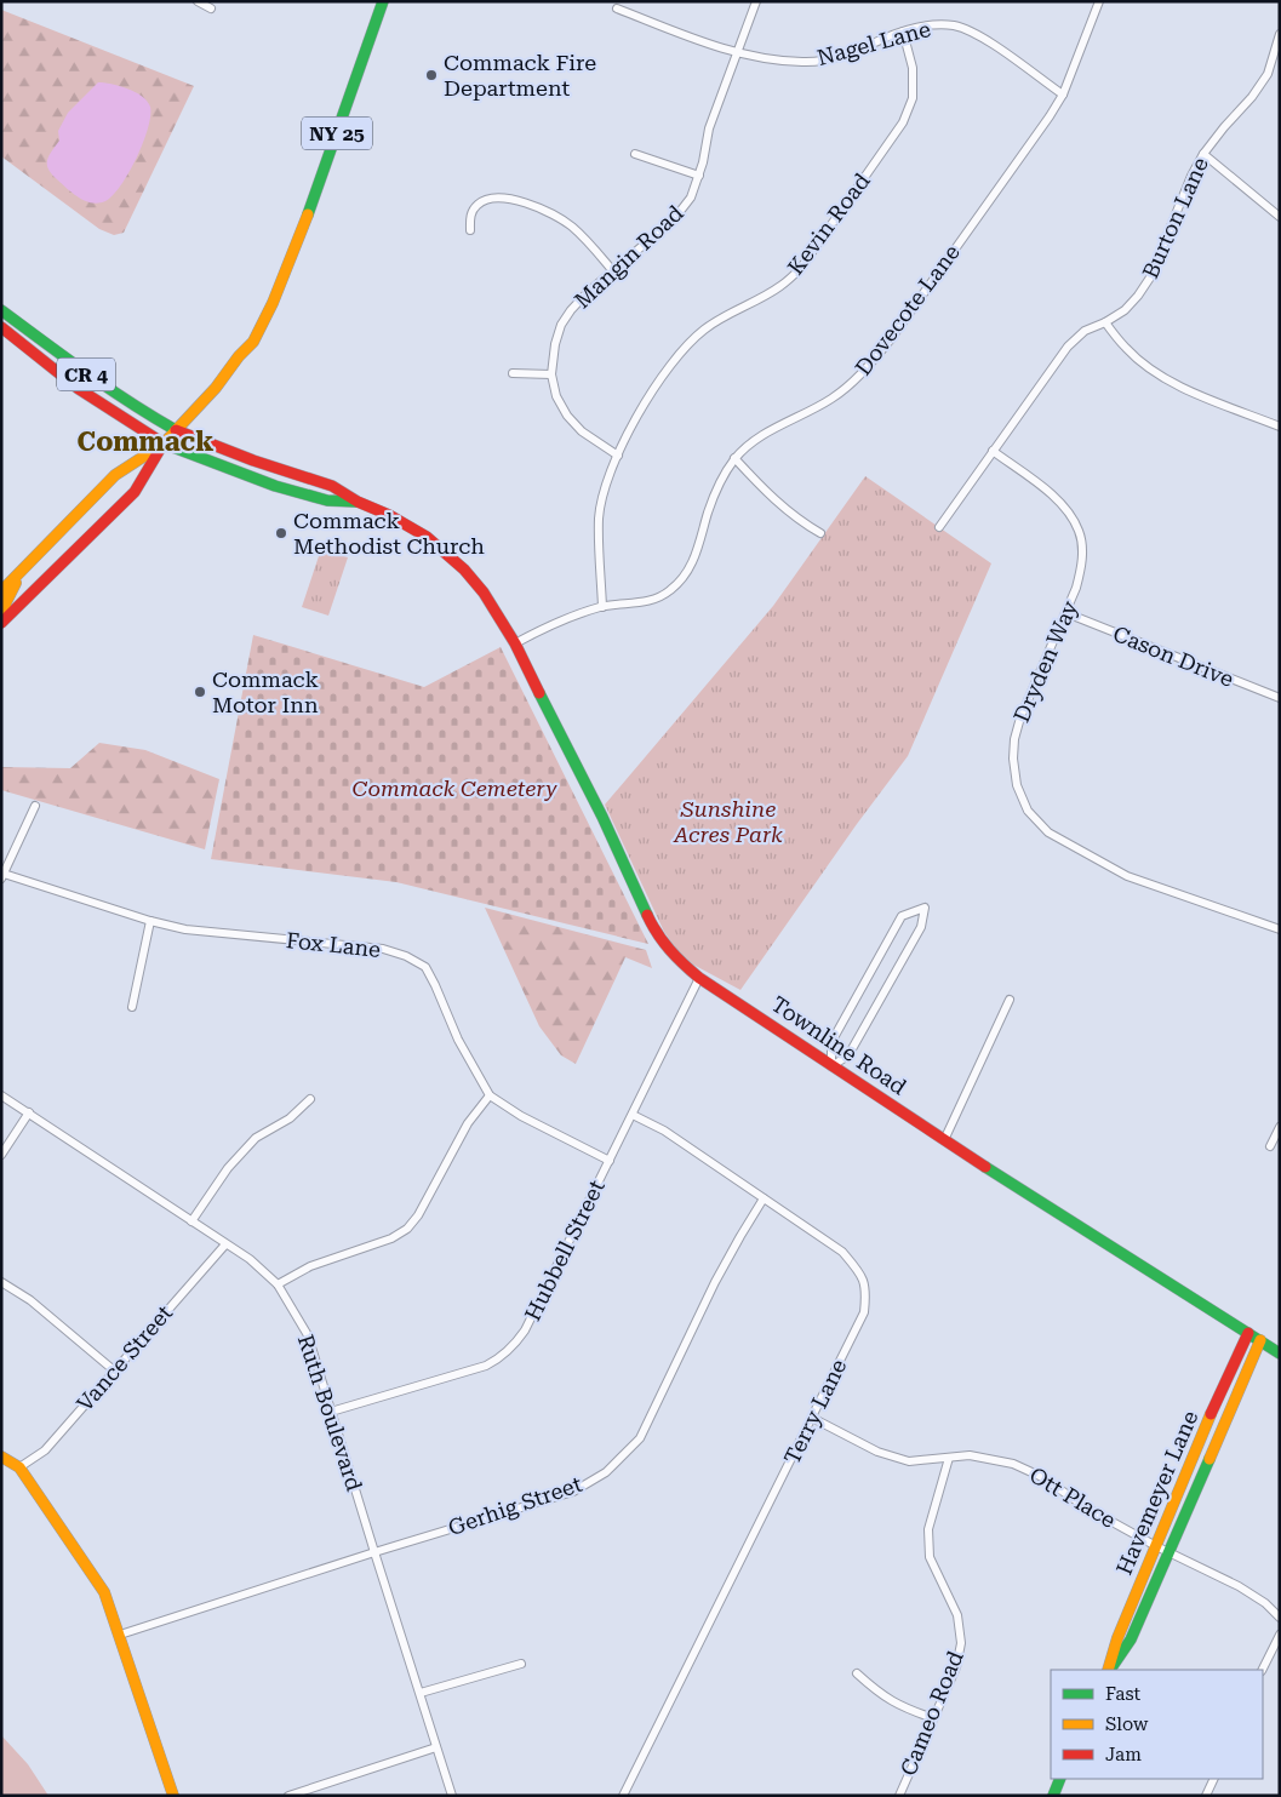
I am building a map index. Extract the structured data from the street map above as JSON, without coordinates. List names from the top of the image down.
{
  "streets": {
    "main road": [
      "NY 25",
      "CR 4",
      "Townline Road",
      "Havemeyer Lane"
    ],
    "street": [
      "Nagel Lane",
      "Burton Lane",
      "Kevin Road",
      "Mangin Road",
      "Dovecote Lane",
      "Cason Drive",
      "Dryden Way",
      "Fox Lane",
      "Hubbell Street",
      "Vance Street",
      "Terry Lane",
      "Ruth Boulevard",
      "Ott Place",
      "Gerhig Street",
      "Cameo Road"
    ]
  },
  "crossings": [
    ["Nagel Lane", "Kevin Road"],
    ["Nagel Lane", "Mangin Road"],
    ["Nagel Lane", "Dovecote Lane"],
    ["NY 25", "CR 4"],
    ["Burton Lane", "Dryden Way"],
    ["Kevin Road", "Mangin Road"],
    ["Kevin Road", "Dovecote Lane"],
    ["Dovecote Lane", "CR 4"],
    ["Dovecote Lane", "Townline Road"],
    ["CR 4", "Townline Road"],
    ["Cason Drive", "Dryden Way"],
    ["Fox Lane", "Hubbell Street"],
    ["Townline Road", "Hubbell Street"],
    ["Townline Road", "Havemeyer Lane"],
    ["Hubbell Street", "Terry Lane"],
    ["Hubbell Street", "Ruth Boulevard"],
    ["Vance Street", "Ruth Boulevard"],
    ["Terry Lane", "Ott Place"],
    ["Terry Lane", "Gerhig Street"],
    ["Ruth Boulevard", "Gerhig Street"],
    ["Havemeyer Lane", "Ott Place"],
    ["Ott Place", "Cameo Road"]
  ],
  "districts": ["Commack"],
  "parks": ["Commack Cemetery", "Sunshine Acres Park"],
  "places": ["Commack Fire Department", "Commack Methodist Church", "Commack Motor Inn"],
  "legend": ["Fast", "Slow", "Jam"]
}
